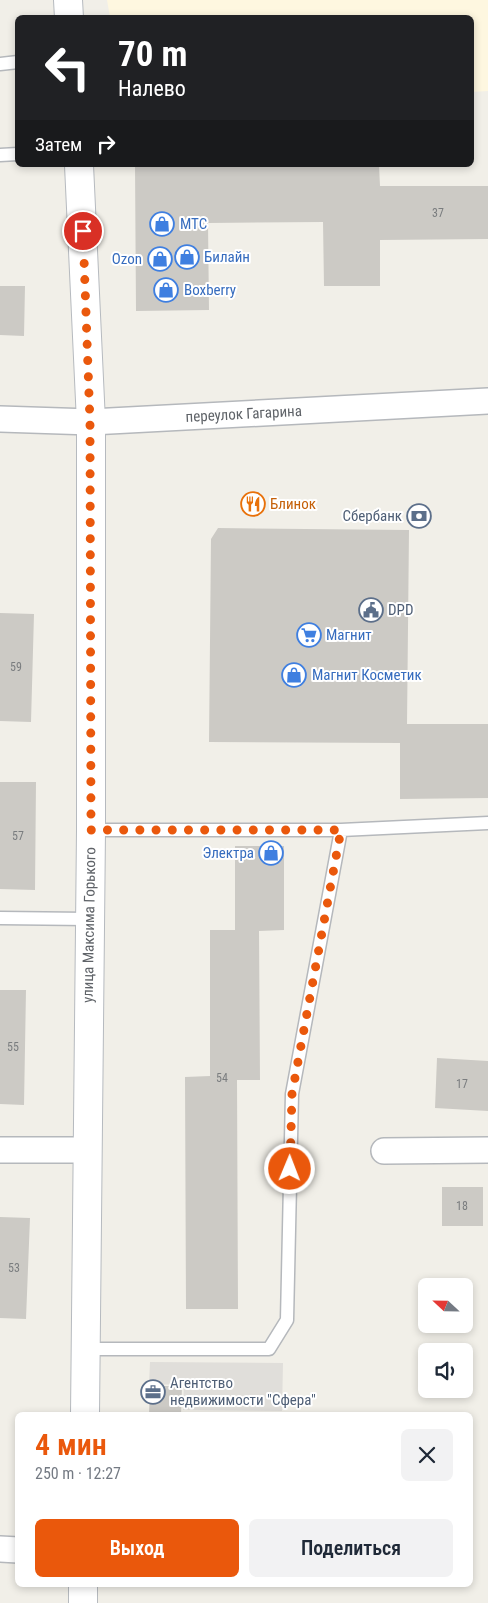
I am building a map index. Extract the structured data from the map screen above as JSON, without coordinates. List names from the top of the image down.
{
  "streets": {
    "main road": ["улица Максима Горького"],
    "street": ["переулок Гагарина"]
  },
  "crossings": [
    ["переулок Гагарина", "улица Максима Горького"]
  ],
  "places": {
    "shop": [
      "МТС",
      "Билайн",
      "Ozon",
      "Boxberry",
      "Магнит Косметик",
      "Электра"
    ],
    "restaurant": ["Блинок"],
    "bank": ["Сбербанк"],
    "public building": ["DPD"],
    "supermarket": ["Магнит"],
    "office": ["Агентство недвижимости \"Сфера\""]
  },
  "house_numbers": [
    "37",
    "59",
    "57",
    "55",
    "54",
    "17",
    "18",
    "53"
  ],
  "north": "left",
  "page": {
    "turn": ["70 m", "Налево"],
    "then": "Затем",
    "heading": ["4 мин", "250 m · 12:27"],
    "buttons": ["Выход", "Поделиться"]
  }
}
